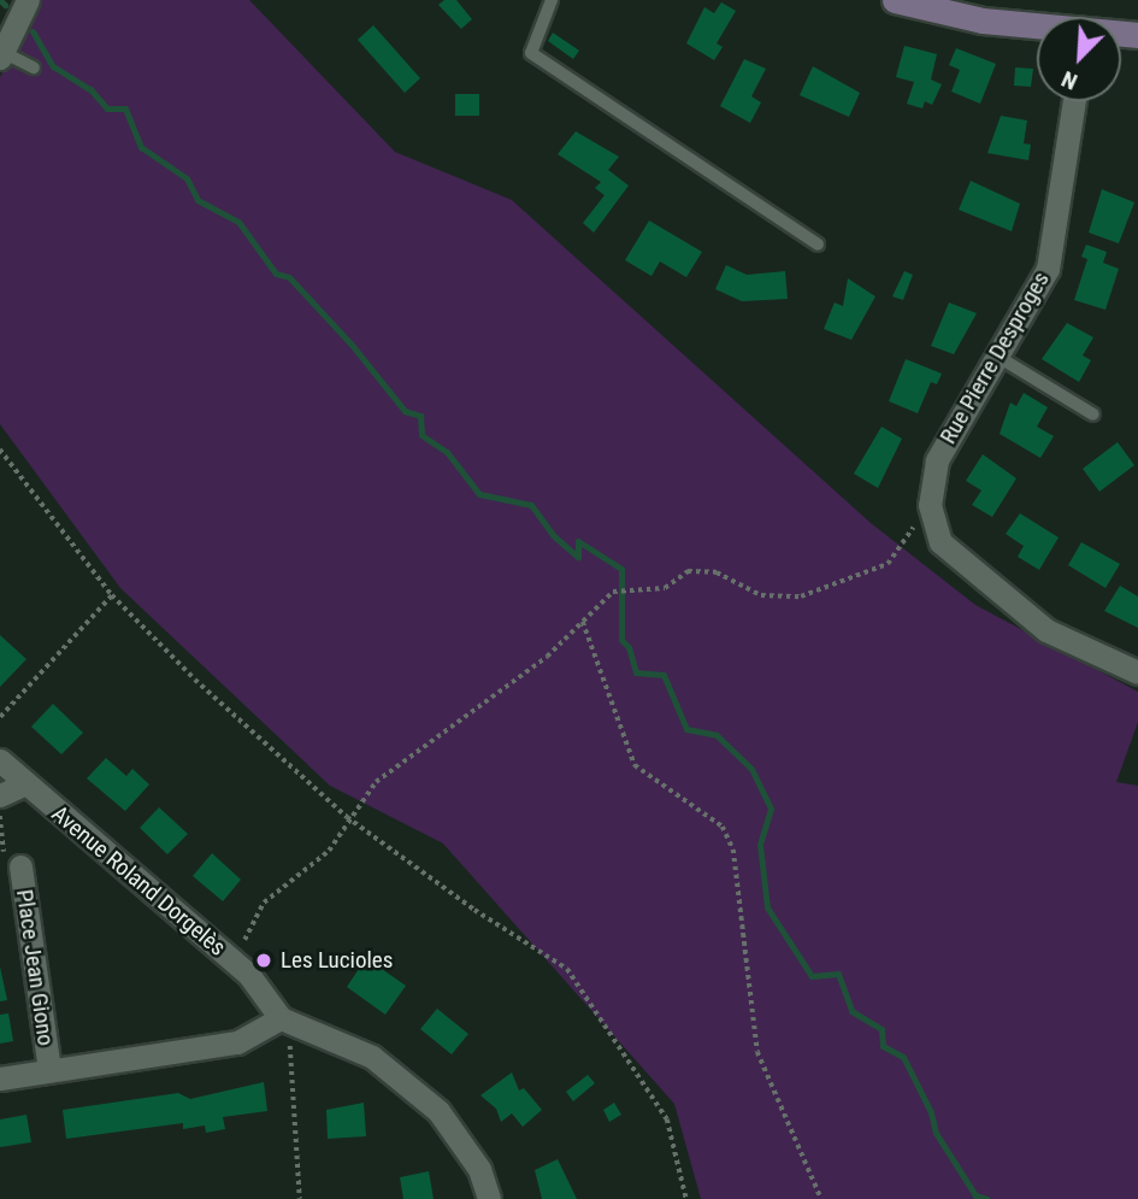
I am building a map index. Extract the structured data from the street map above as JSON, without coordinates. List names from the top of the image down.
{
  "streets": {
    "street": ["Rue Pierre Desproges", "Avenue Roland Dorgelès", "Place Jean Giono"]
  },
  "places": ["Les Lucioles"],
  "north": "bottom left"
}
